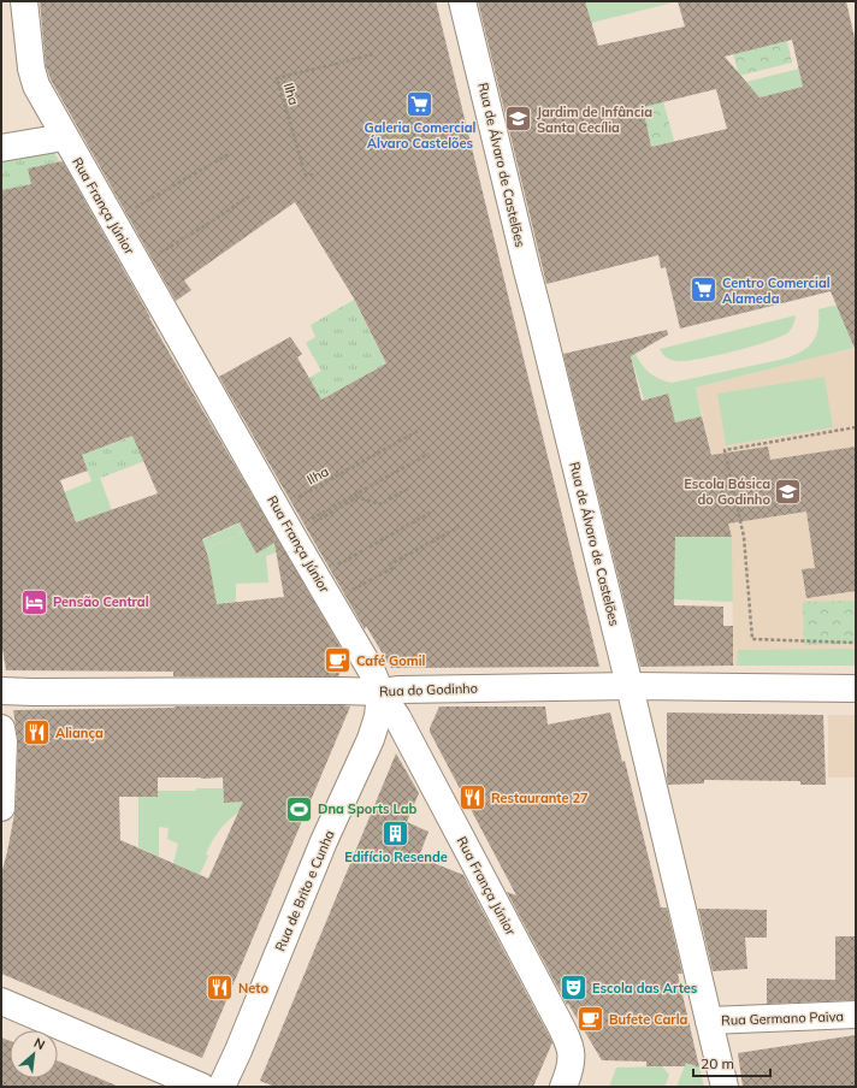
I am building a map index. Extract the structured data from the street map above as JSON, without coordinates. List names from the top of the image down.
{
  "streets": {
    "street": [
      "Rua de Álvaro de Castelões",
      "Rua França Júnior",
      "Rua do Godinho",
      "Rua de Brito e Cunha",
      "Rua Germano Paiva"
    ],
    "path": ["Ilha"]
  },
  "crossings": [
    ["Ilha", "Rua França Júnior"],
    ["Rua de Álvaro de Castelões", "Rua do Godinho"],
    ["Rua de Álvaro de Castelões", "Rua Germano Paiva"],
    ["Rua França Júnior", "Rua do Godinho"],
    ["Rua França Júnior", "Rua de Brito e Cunha"],
    ["Rua do Godinho", "Rua de Brito e Cunha"]
  ],
  "places": {
    "supermarket": ["Galeria Comercial Álvaro Castelões", "Centro Comercial Alameda"],
    "school or university": ["Jardim de Infância Santa Cecília", "Escola Básica do Godinho"],
    "hotel": ["Pensão Central"],
    "cafe": ["Café Gomil", "Bufete Carla"],
    "restaurant": ["Aliança", "Restaurante 27", "Neto"],
    "sports": ["Dna Sports Lab"],
    "building": ["Edifício Resende"],
    "theatre": ["Escola das Artes"]
  },
  "scale_bar": "20 m",
  "north": "top right"
}
